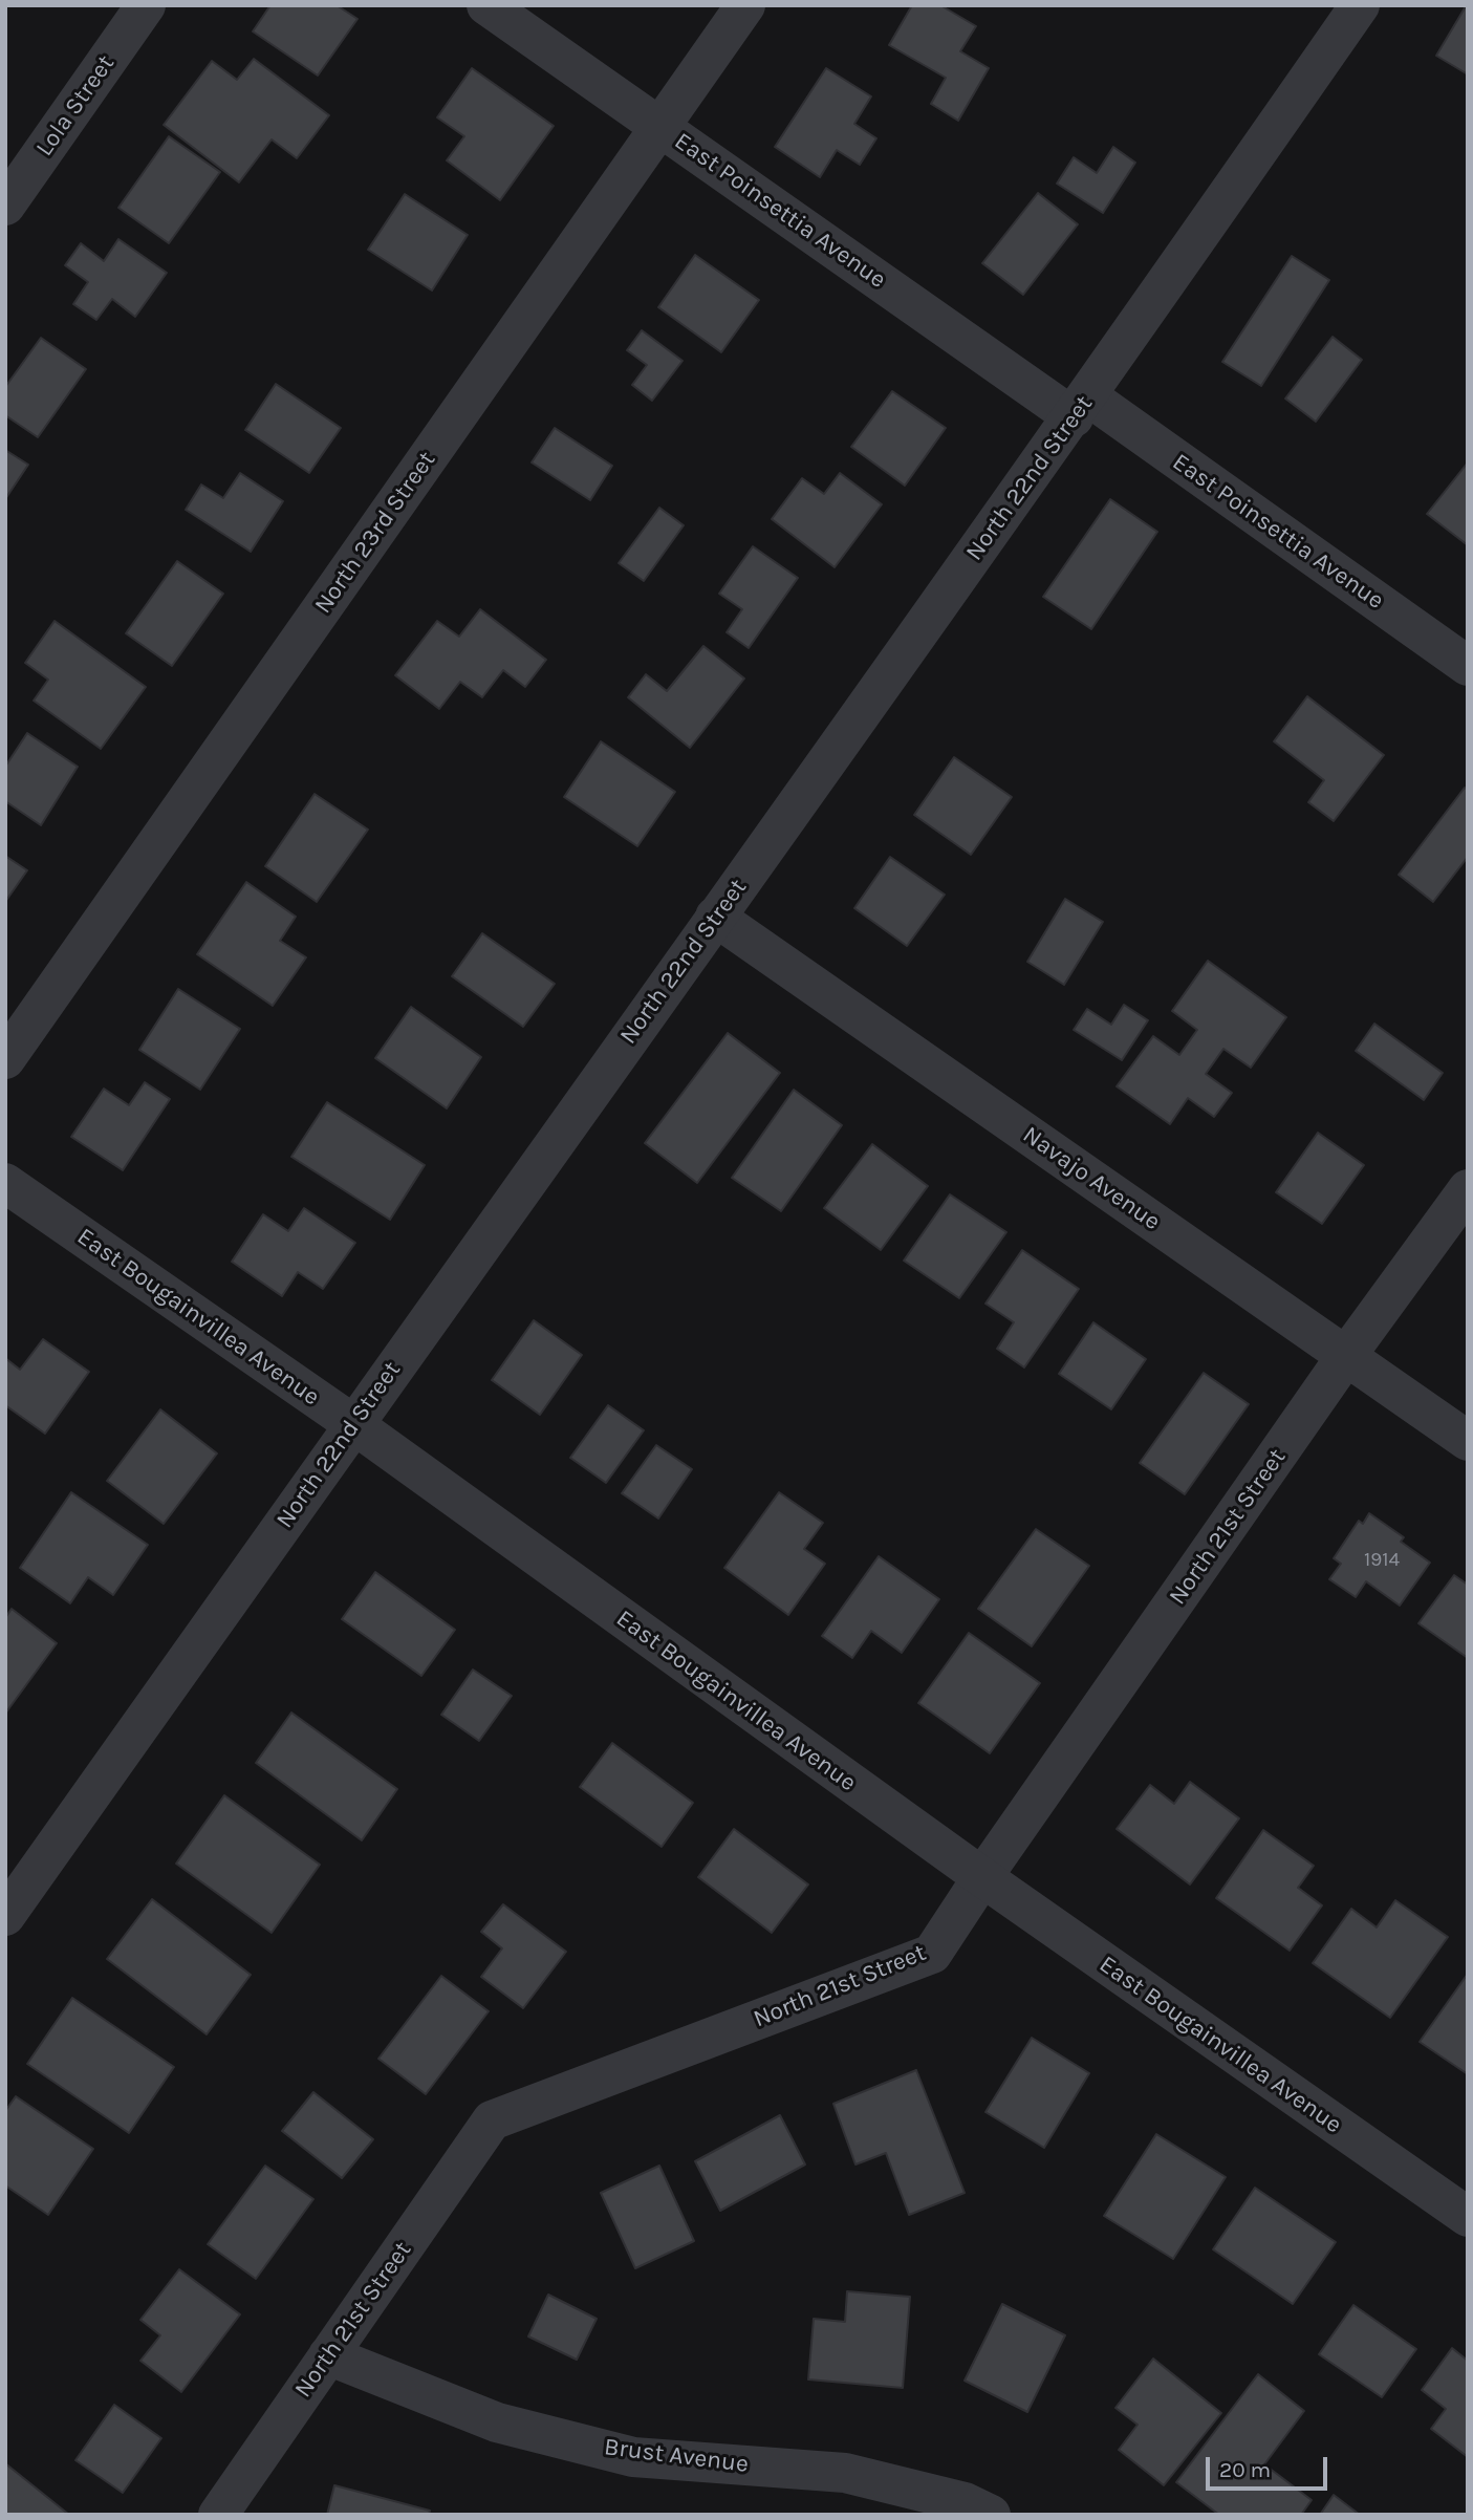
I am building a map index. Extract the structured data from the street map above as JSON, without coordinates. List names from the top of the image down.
{
  "streets": {
    "street": [
      "Lola Street",
      "East Poinsettia Avenue",
      "North 22nd Street",
      "North 23rd Street",
      "Navajo Avenue",
      "East Bougainvillea Avenue",
      "North 21st Street",
      "Brust Avenue"
    ]
  },
  "crossings": [
    ["East Poinsettia Avenue", "North 22nd Street"],
    ["East Poinsettia Avenue", "North 23rd Street"],
    ["North 22nd Street", "Navajo Avenue"],
    ["North 22nd Street", "East Bougainvillea Avenue"],
    ["Navajo Avenue", "North 21st Street"],
    ["East Bougainvillea Avenue", "North 21st Street"],
    ["North 21st Street", "Brust Avenue"]
  ],
  "house_numbers": ["1914"],
  "scale_bar": "20 m"
}
